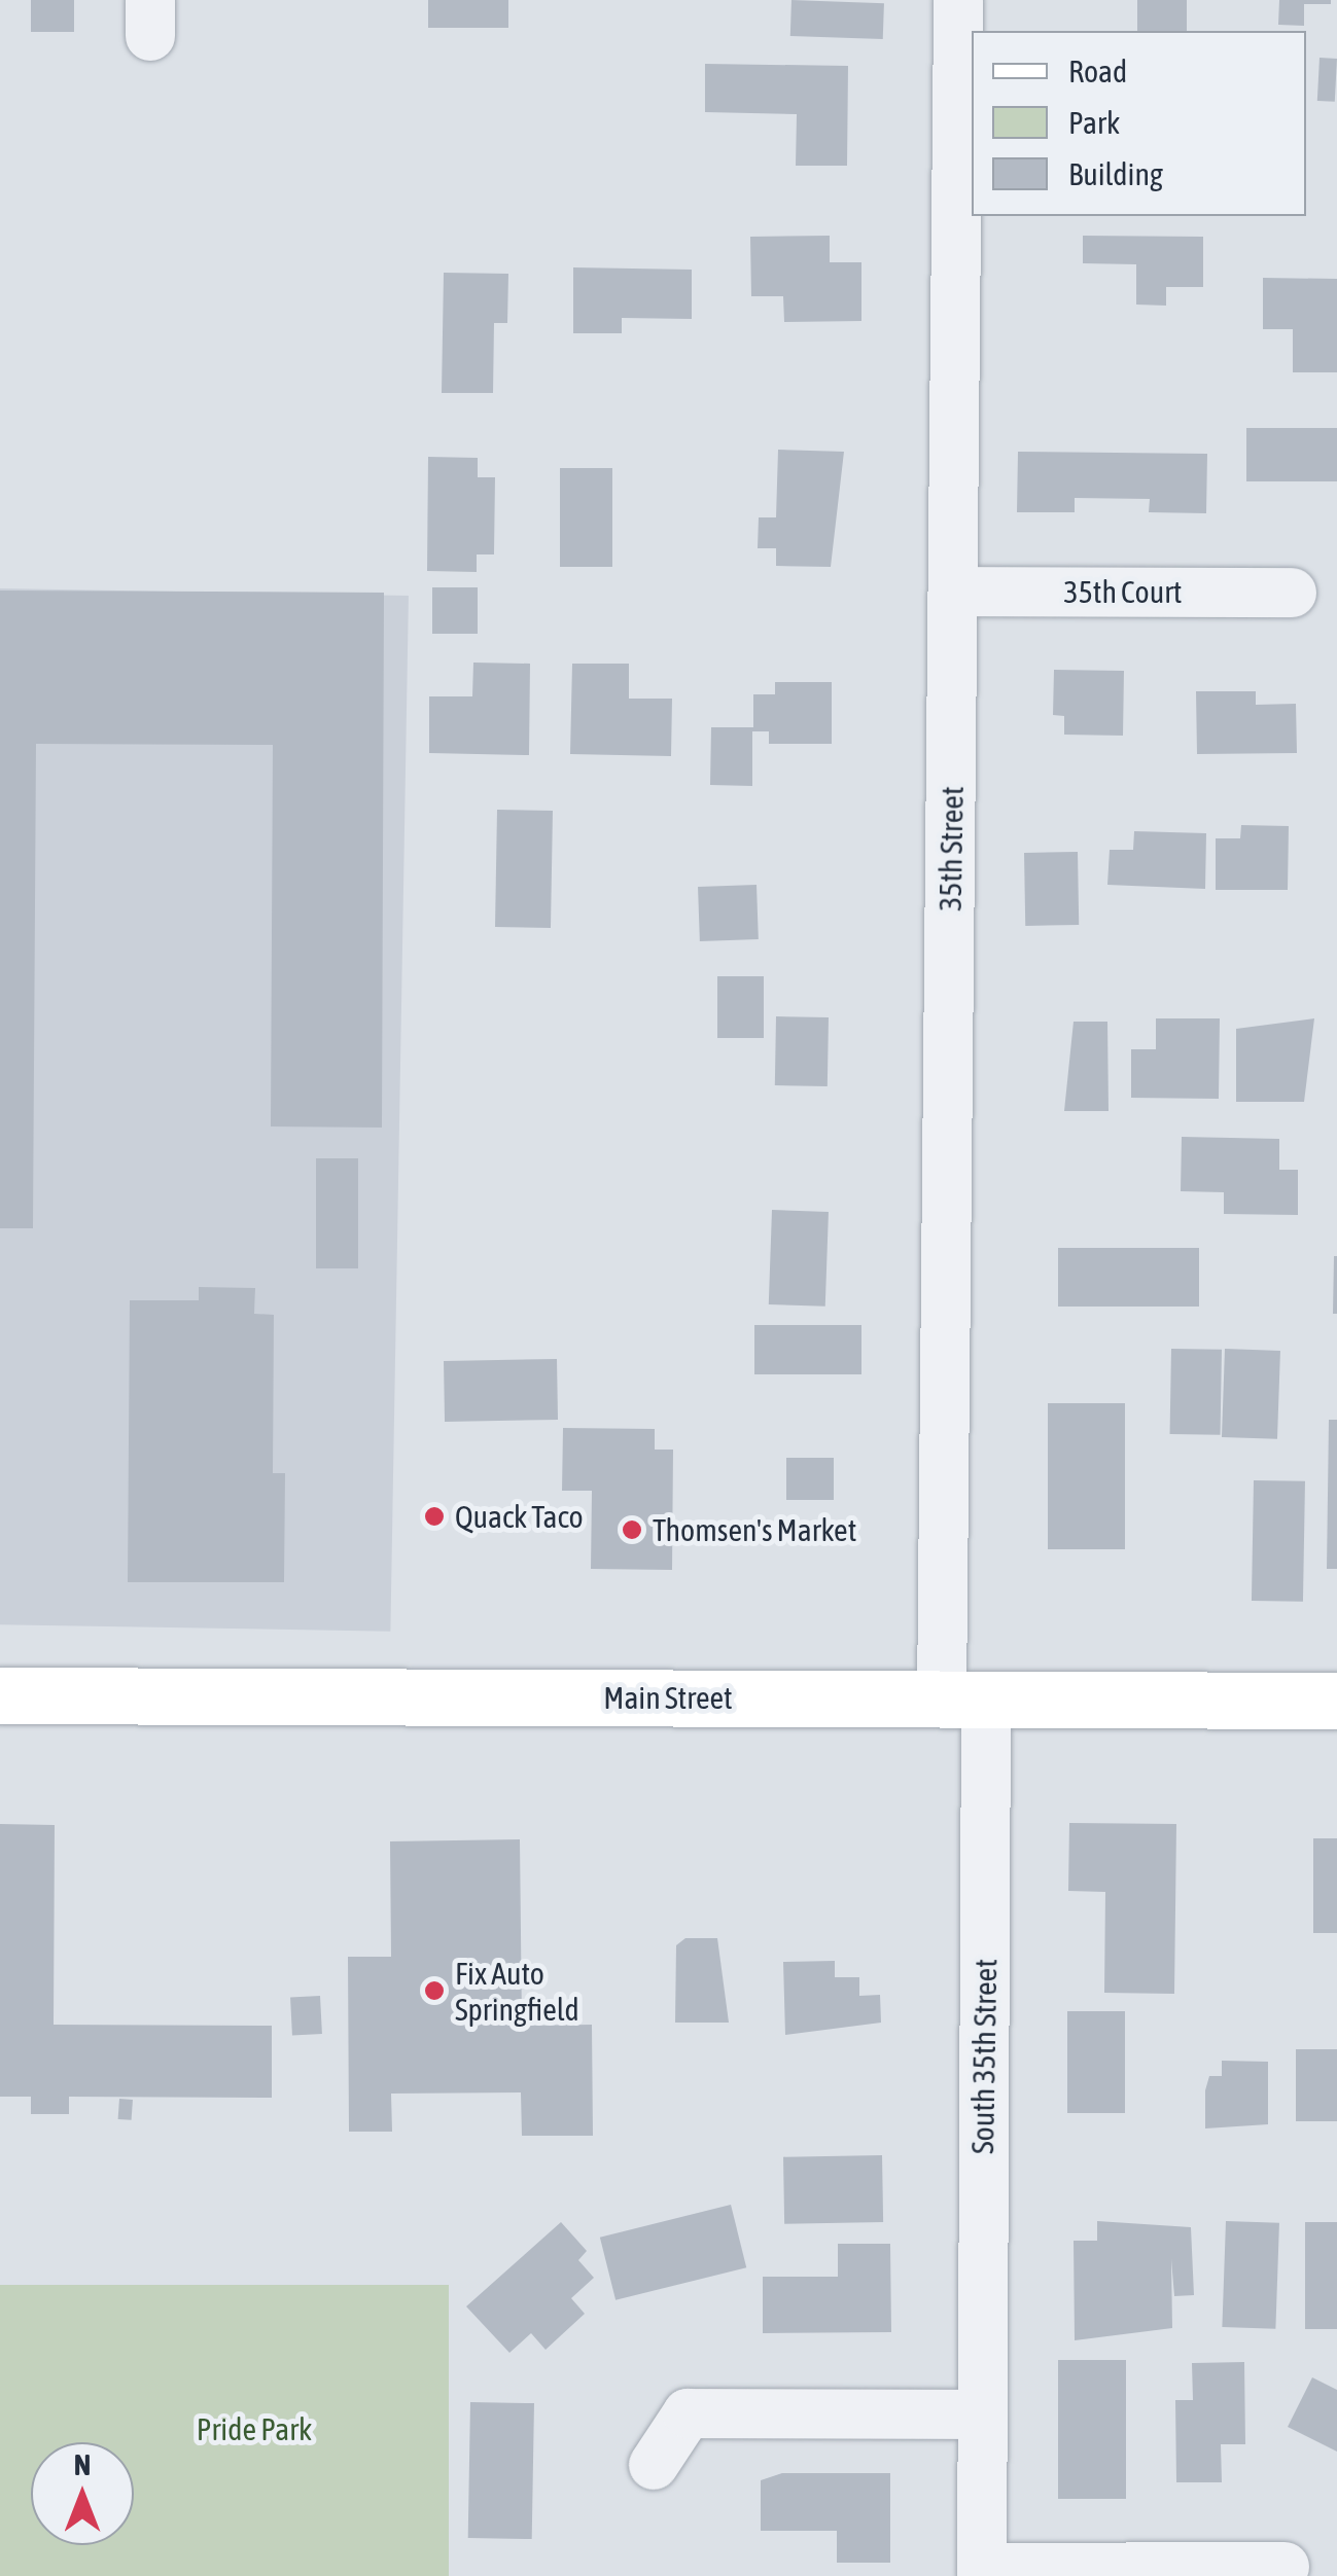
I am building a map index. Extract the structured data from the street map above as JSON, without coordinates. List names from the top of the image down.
{
  "streets": {
    "main road": ["Main Street"],
    "street": ["35th Court", "35th Street", "South 35th Street"]
  },
  "crossings": [
    ["35th Court", "35th Street"],
    ["35th Street", "Main Street"],
    ["35th Street", "South 35th Street"],
    ["Main Street", "South 35th Street"]
  ],
  "parks": ["Pride Park"],
  "places": ["Quack Taco", "Thomsen's Market", "Fix Auto Springfield"],
  "legend": ["Road", "Park", "Building"],
  "north": "top"
}
